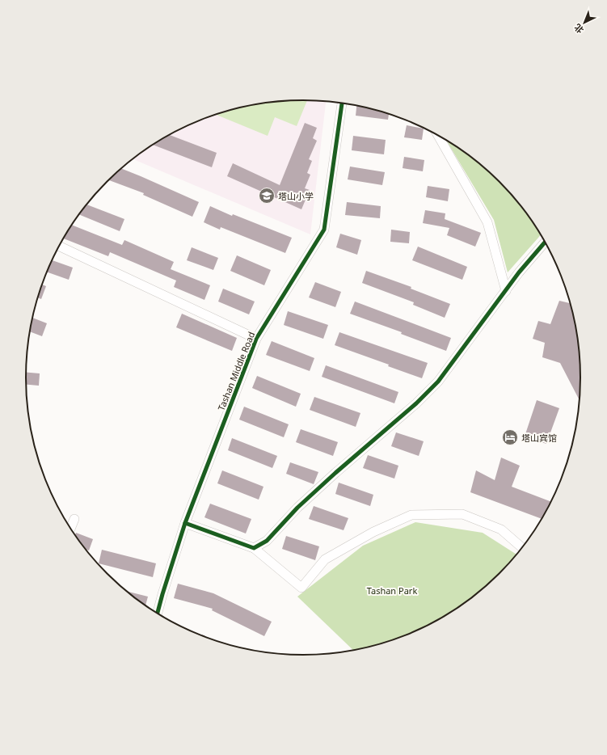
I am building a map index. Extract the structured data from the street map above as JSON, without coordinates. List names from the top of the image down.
{
  "streets": {
    "street": ["Tashan Middle Road"]
  },
  "parks": ["Tashan Park"],
  "places": {
    "school or university": ["塔山小学"],
    "hotel": ["塔山宾馆"]
  },
  "north": "bottom left"
}
